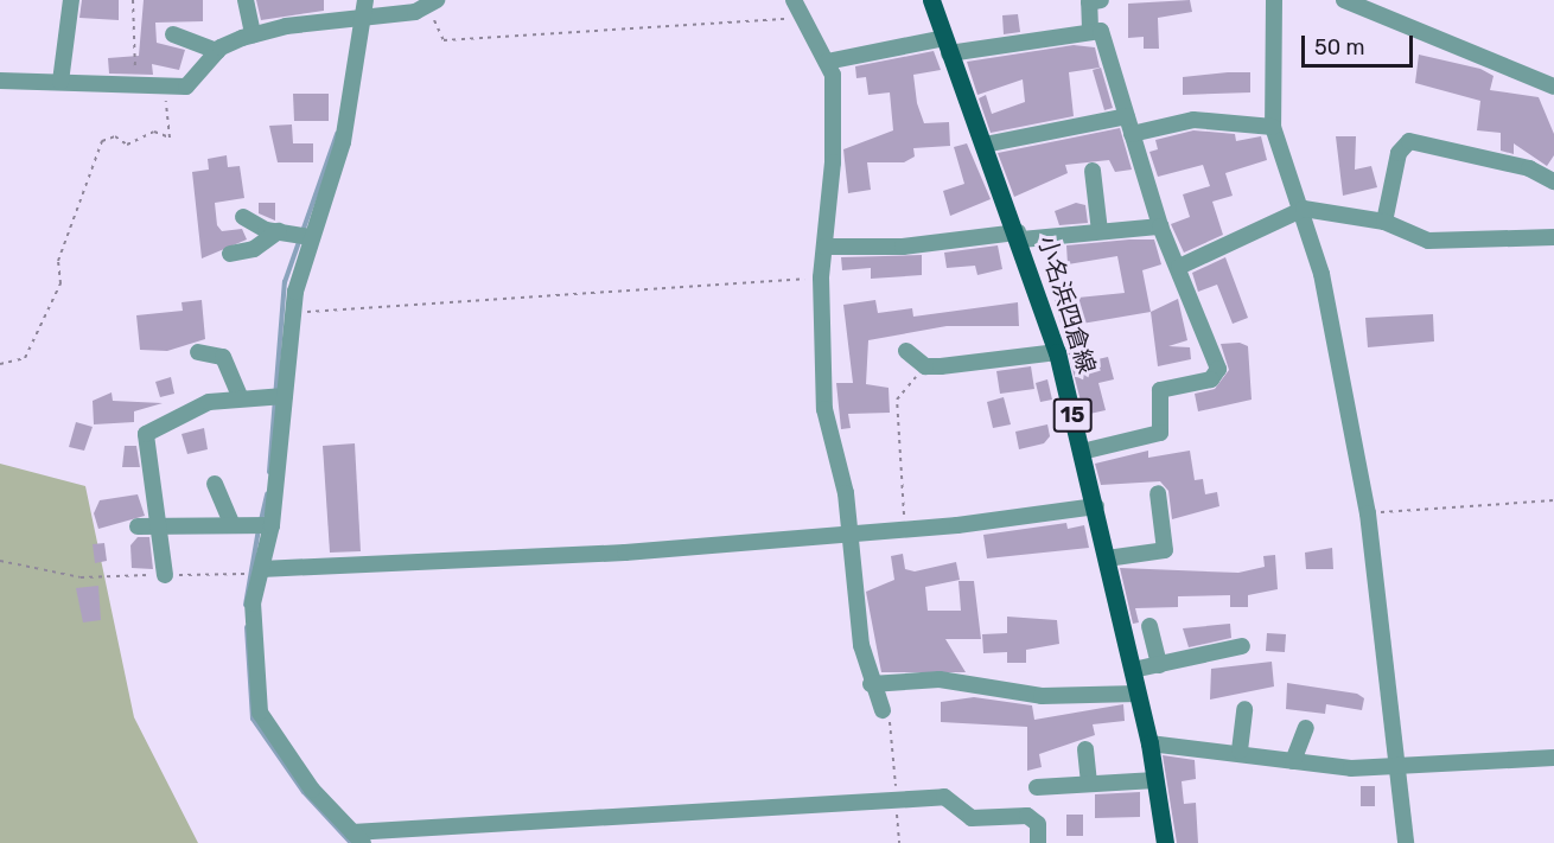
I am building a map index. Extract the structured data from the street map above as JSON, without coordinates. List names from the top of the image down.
{
  "streets": {
    "main road": ["小名浜四倉線", "15"]
  },
  "scale_bar": "50 m"
}
